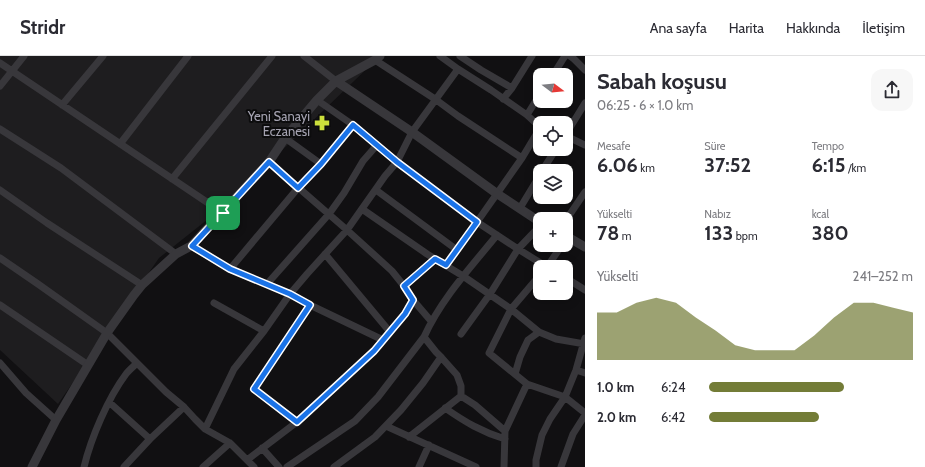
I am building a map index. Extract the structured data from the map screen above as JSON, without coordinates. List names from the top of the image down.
{
  "places": {
    "pharmacy": ["Yeni Sanayi Eczanesi"]
  },
  "north": "right",
  "page": {
    "header": "Stridr",
    "nav": [
      "Ana sayfa",
      "Harita",
      "Hakkında",
      "İletişim"
    ],
    "heading": ["Sabah koşusu", "06:25 · 6 × 1.0 km"],
    "map_buttons": ["+", "−"],
    "stats": [
      ["Mesafe", "6.06 km"],
      ["Süre", "37:52"],
      ["Tempo", "6:15 /km"],
      ["Yükselti", "78 m"],
      ["Nabız", "133 bpm"],
      ["kcal", "380"]
    ],
    "chart": ["Yükselti", "241–252 m"],
    "list": [
      {
        "name": "1.0 km",
        "note": "6:24"
      },
      {
        "name": "2.0 km",
        "note": "6:42"
      }
    ]
  }
}
